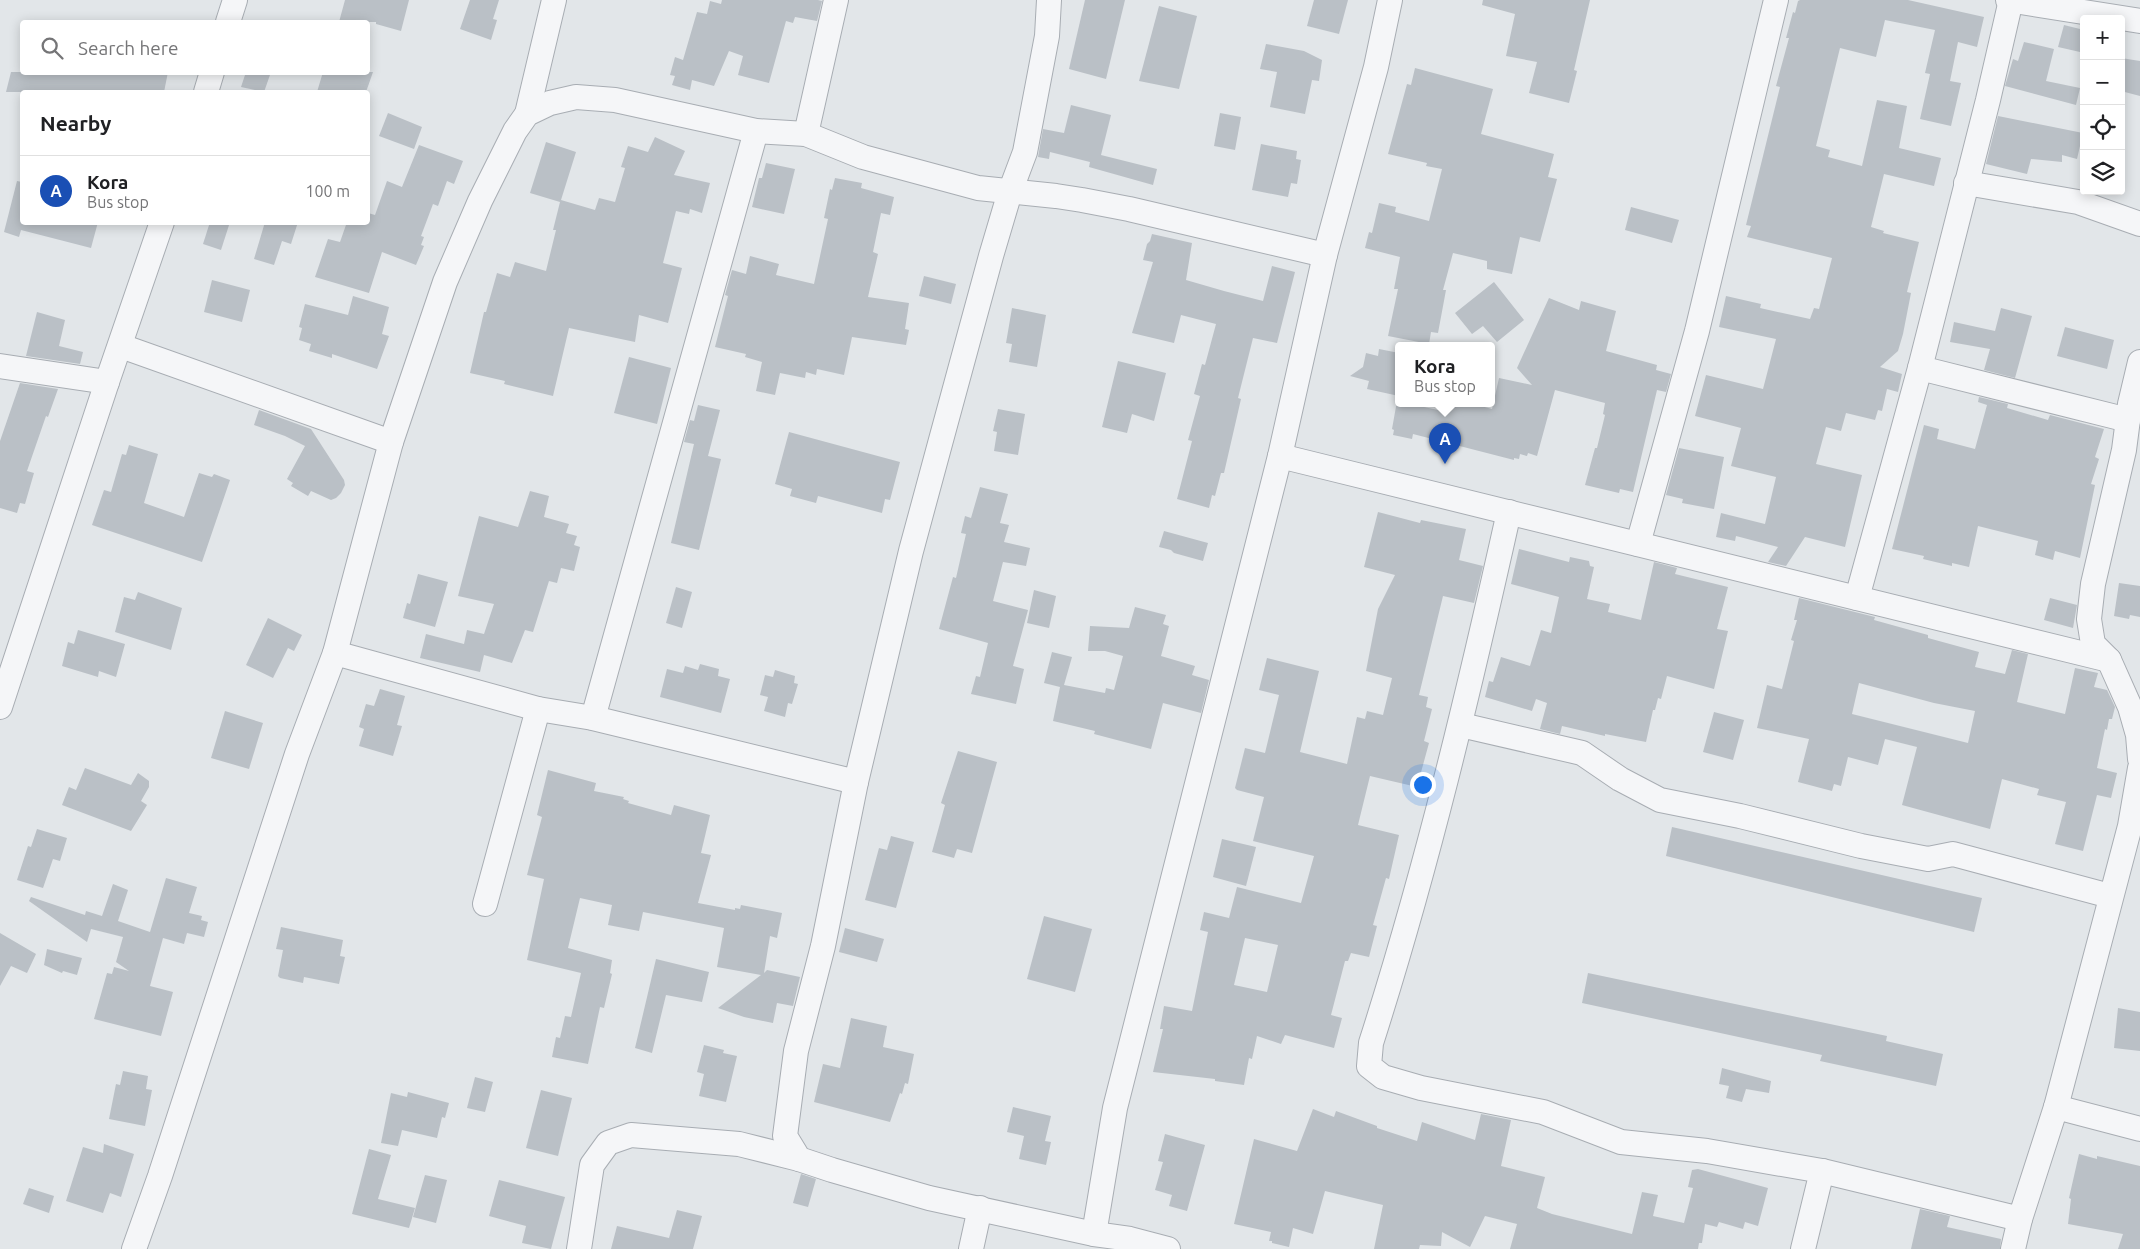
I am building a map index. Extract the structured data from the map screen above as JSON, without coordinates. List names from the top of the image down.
{
  "page": {
    "map_buttons": ["+", "−"],
    "search": "Search here",
    "heading": "Nearby",
    "list": [
      {
        "mark": "A",
        "name": "Kora",
        "note": "Bus stop",
        "value": "100 m"
      }
    ],
    "popup": ["Kora", "Bus stop"],
    "pins": "A"
  }
}
